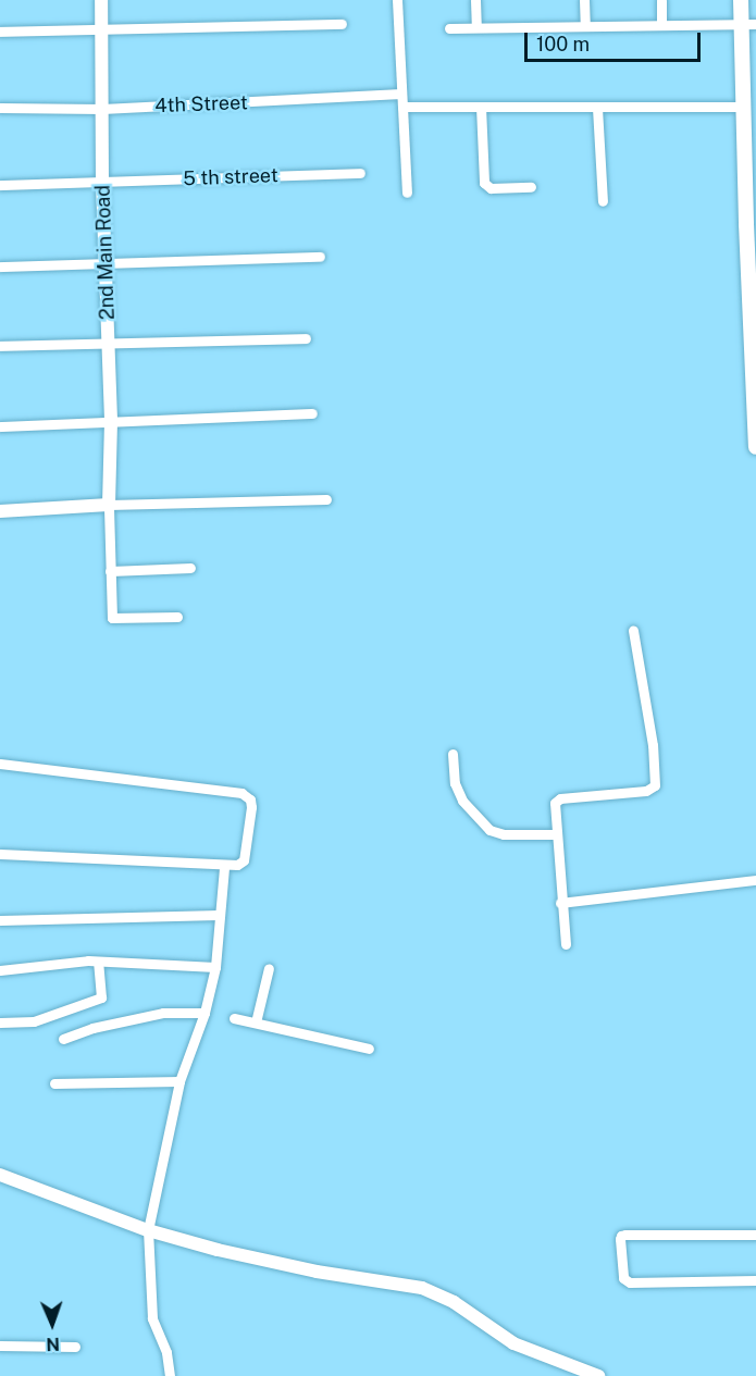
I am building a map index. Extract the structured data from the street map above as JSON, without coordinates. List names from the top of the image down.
{
  "streets": {
    "street": ["4th Street", "5 th street", "2nd Main Road"]
  },
  "crossings": [
    ["4th Street", "2nd Main Road"],
    ["5 th street", "2nd Main Road"]
  ],
  "scale_bar": "100 m",
  "north": "bottom"
}
